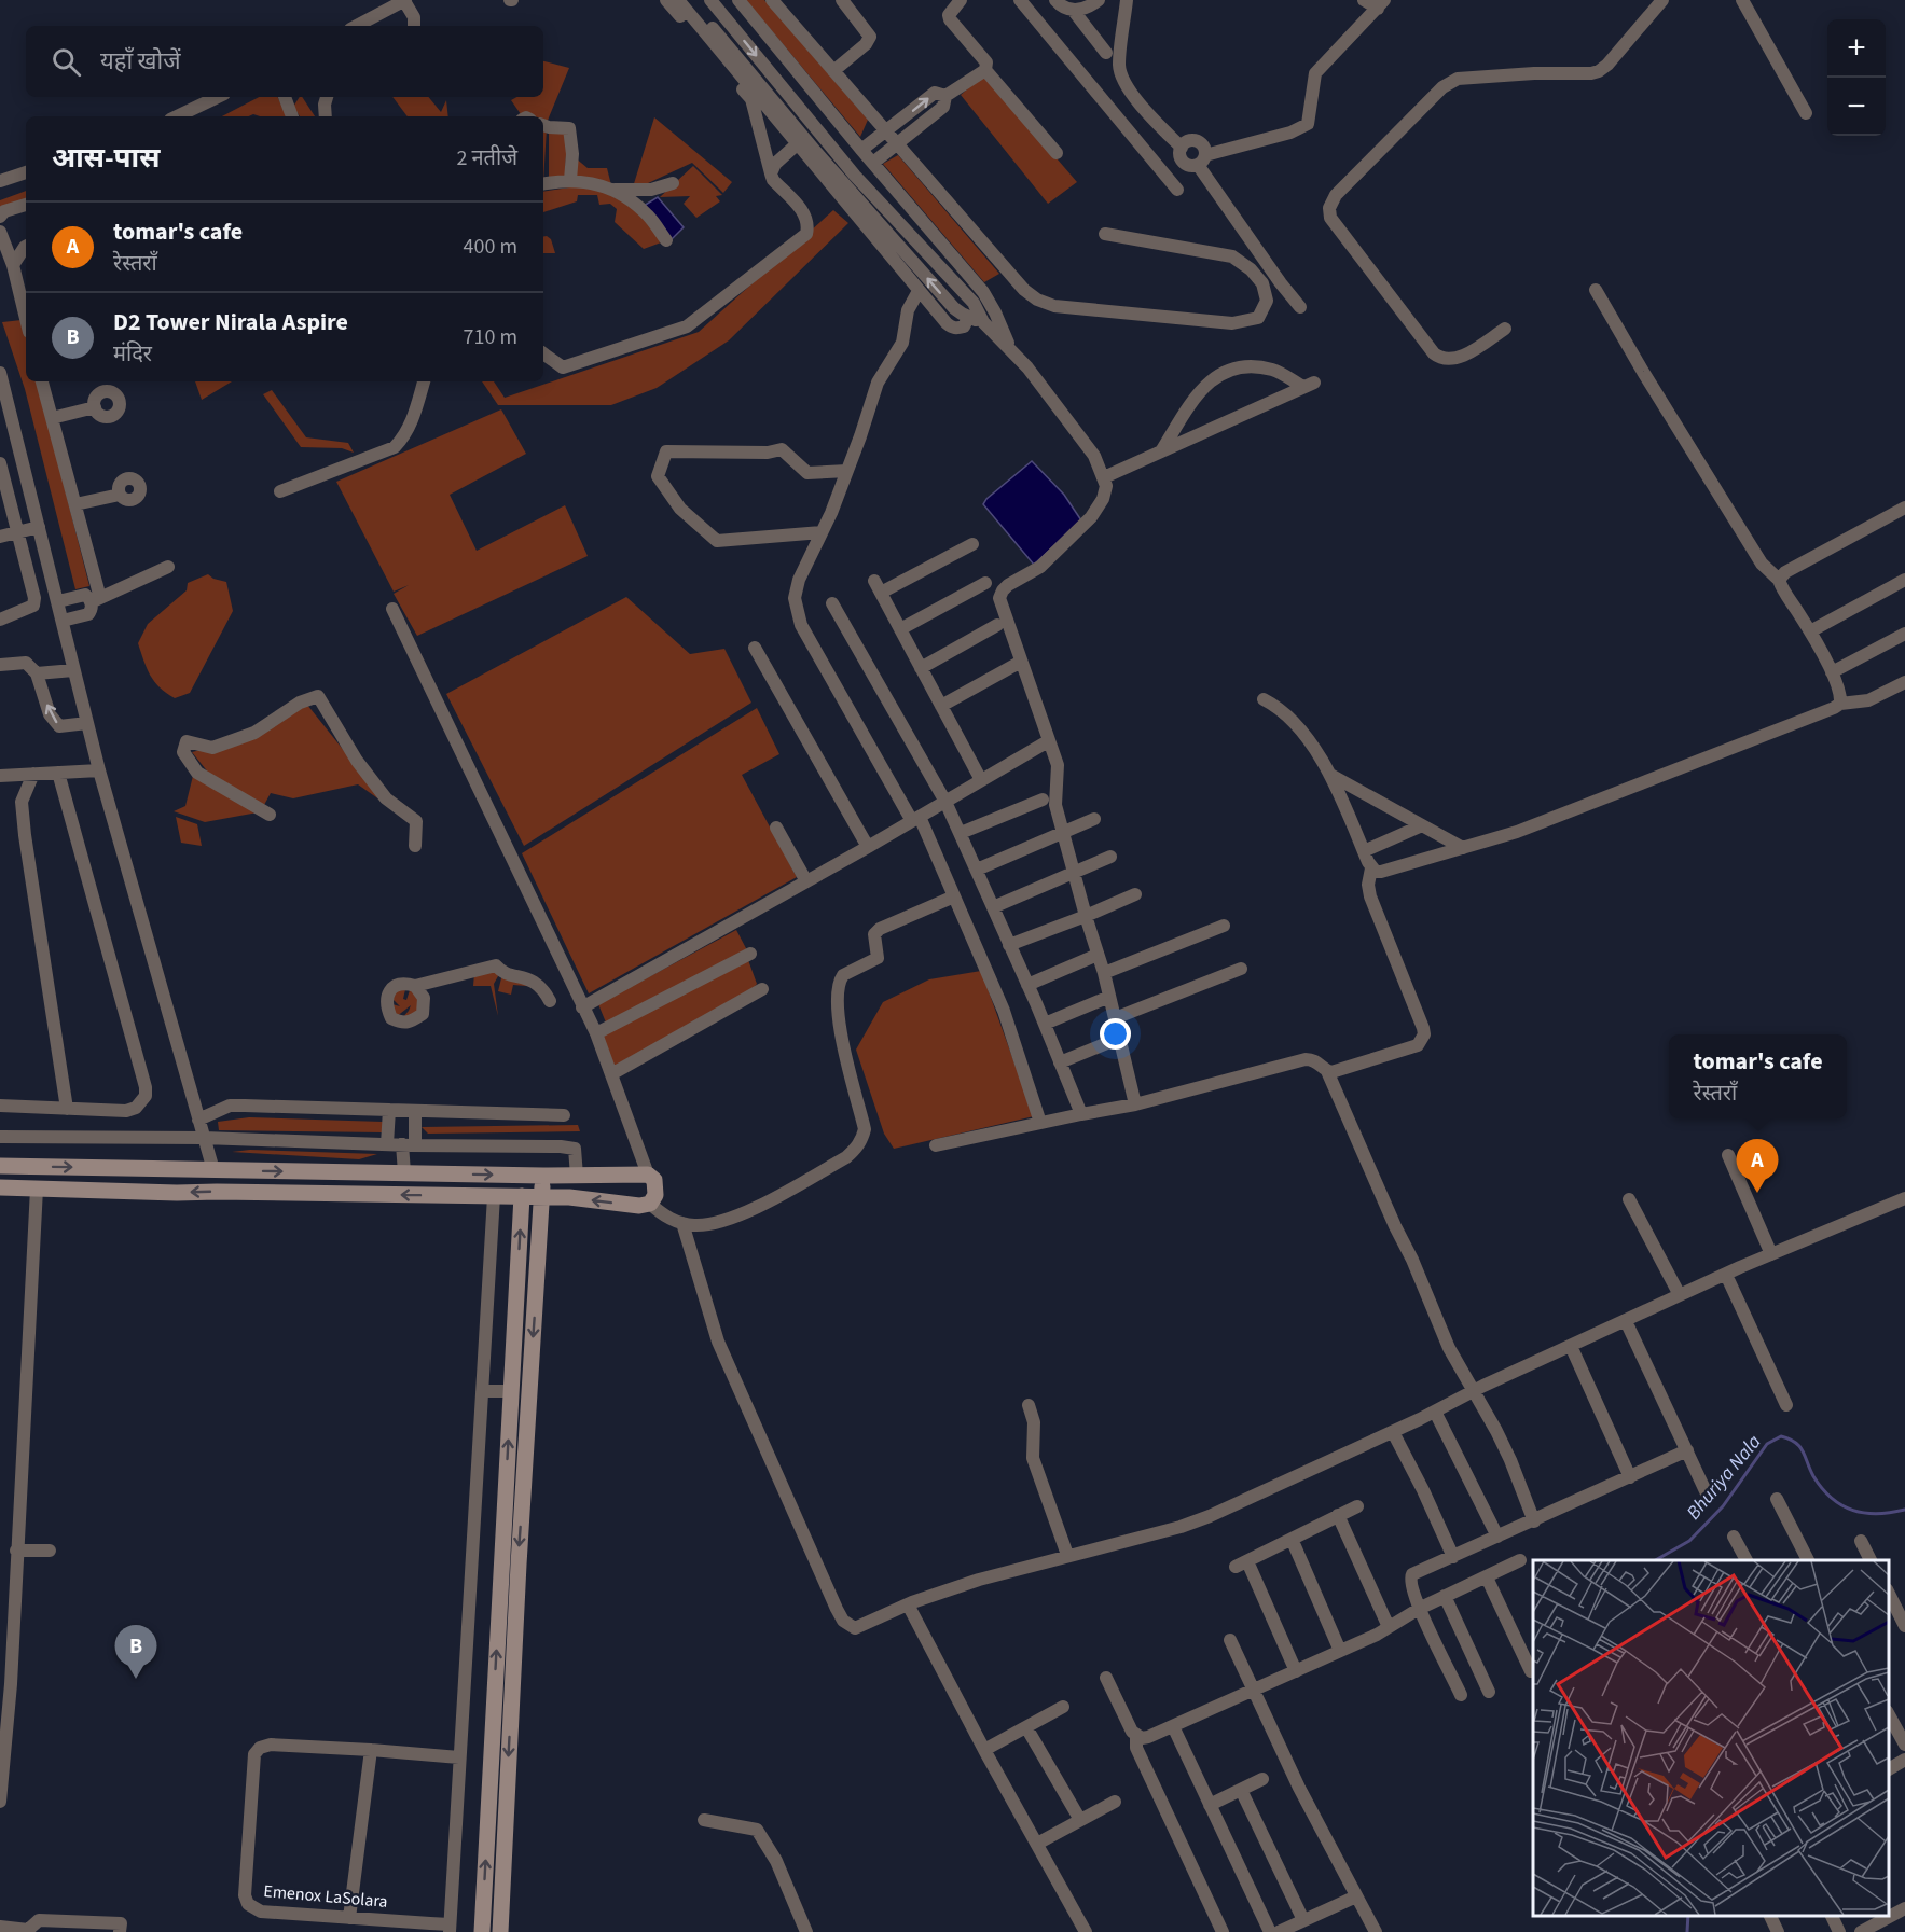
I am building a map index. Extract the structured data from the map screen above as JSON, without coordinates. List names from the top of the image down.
{
  "streets": {
    "street": ["Emenox LaSolara"]
  },
  "water": ["Bhuriya Nala"],
  "page": {
    "map_buttons": ["+", "−"],
    "search": "यहाँ खोजें",
    "heading": ["आस-पास", "2 नतीजे"],
    "list": [
      {
        "mark": "A",
        "name": "tomar's cafe",
        "note": "रेस्तराँ",
        "value": "400 m"
      },
      {
        "mark": "B",
        "name": "D2 Tower Nirala Aspire",
        "note": "मंदिर",
        "value": "710 m"
      }
    ],
    "popup": ["tomar's cafe", "रेस्तराँ"],
    "pins": ["A", "B"]
  }
}
